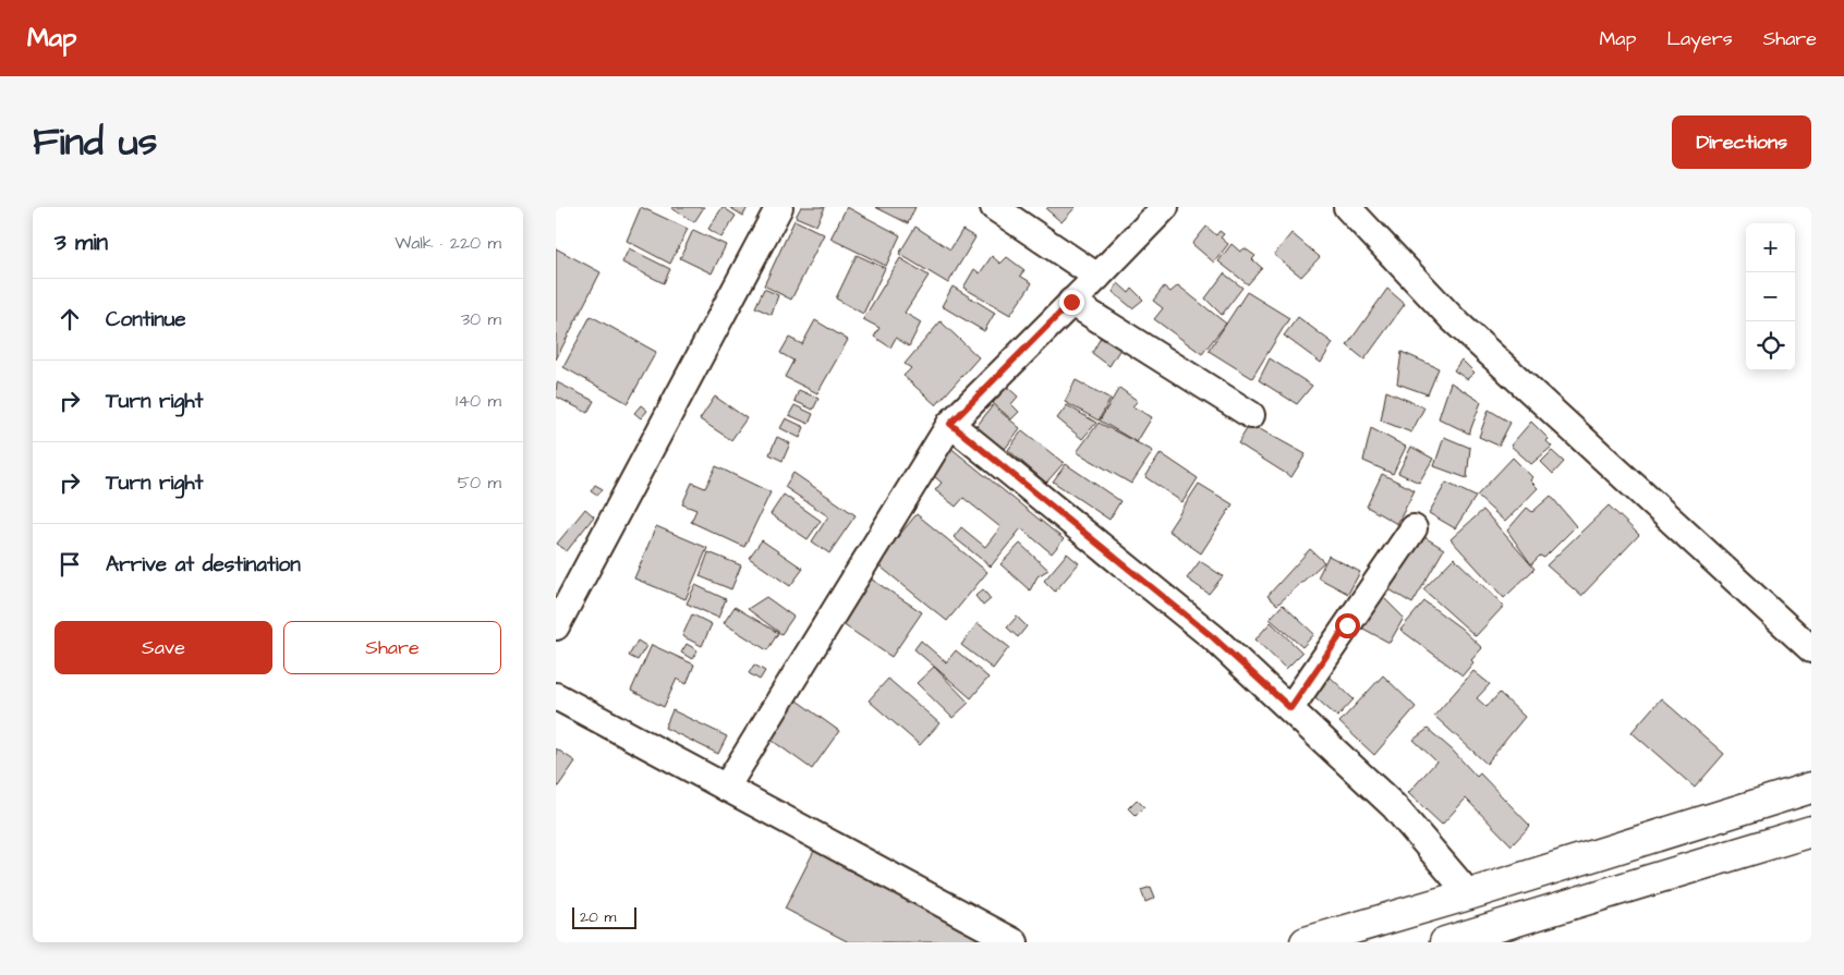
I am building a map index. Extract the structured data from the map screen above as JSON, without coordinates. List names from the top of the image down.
{
  "scale_bar": "20 m",
  "page": {
    "header": "Map",
    "nav": ["Map", "Layers", "Share"],
    "title": "Find us",
    "buttons": [
      "Directions",
      ["Save", "Share"]
    ],
    "heading": ["3 min", "Walk · 220 m"],
    "map_buttons": ["+", "−"],
    "list": [
      ["Continue", "30 m"],
      ["Turn right", "140 m"],
      ["Turn right", "50 m"],
      "Arrive at destination"
    ],
    "scale": "20 m"
  }
}
